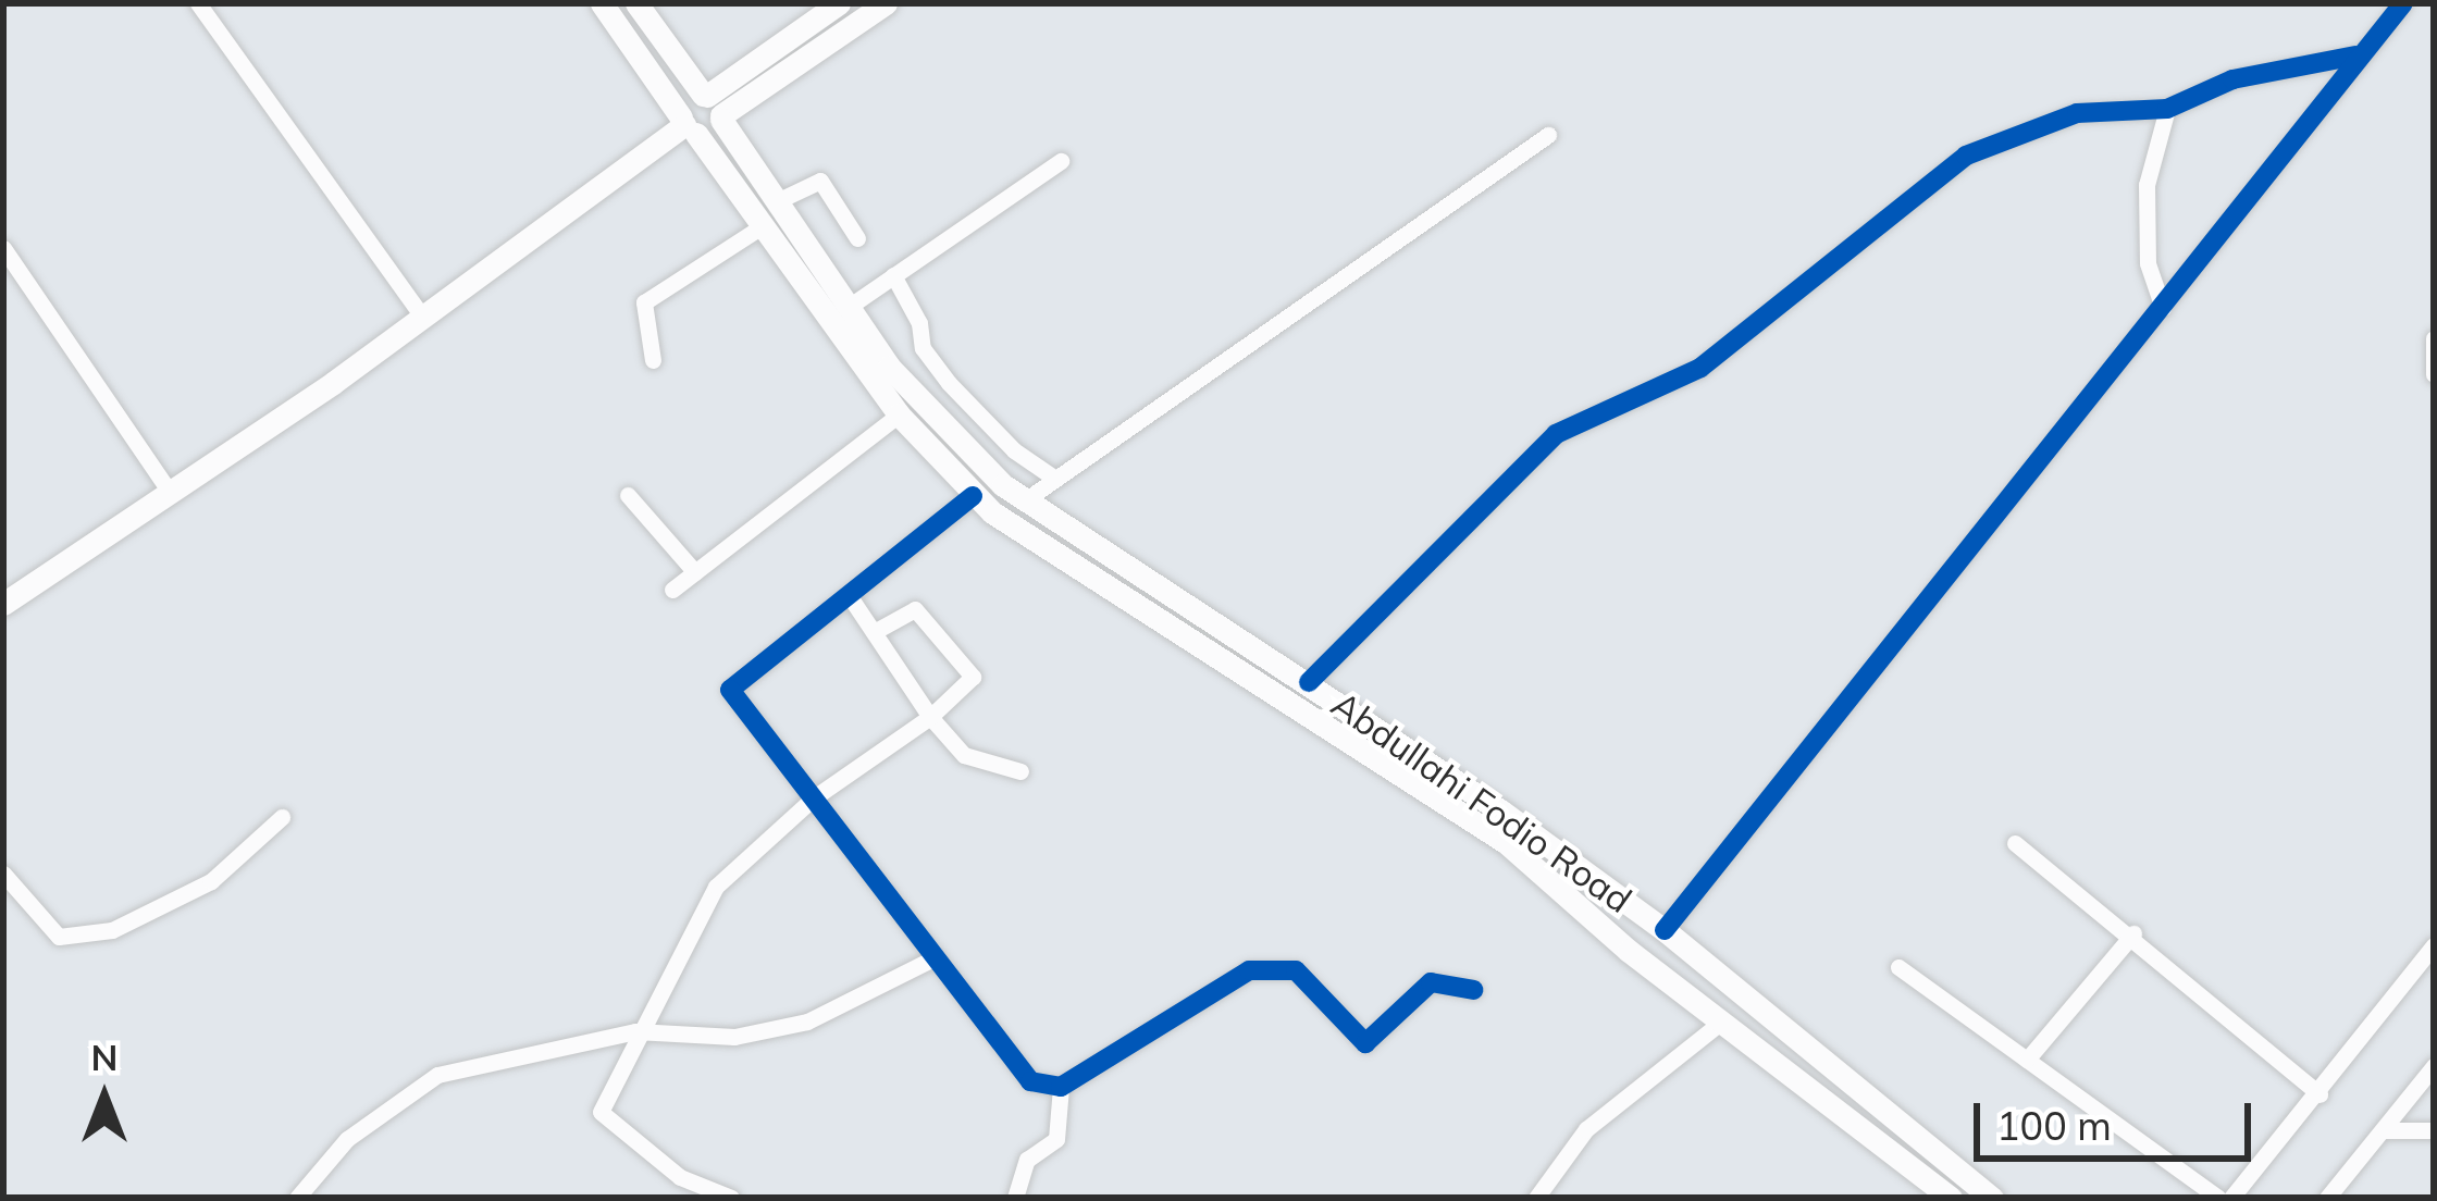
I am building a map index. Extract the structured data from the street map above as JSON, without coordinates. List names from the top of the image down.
{
  "streets": {
    "main road": ["Abdullahi Fodio Road"]
  },
  "scale_bar": "100 m",
  "north": "top"
}
